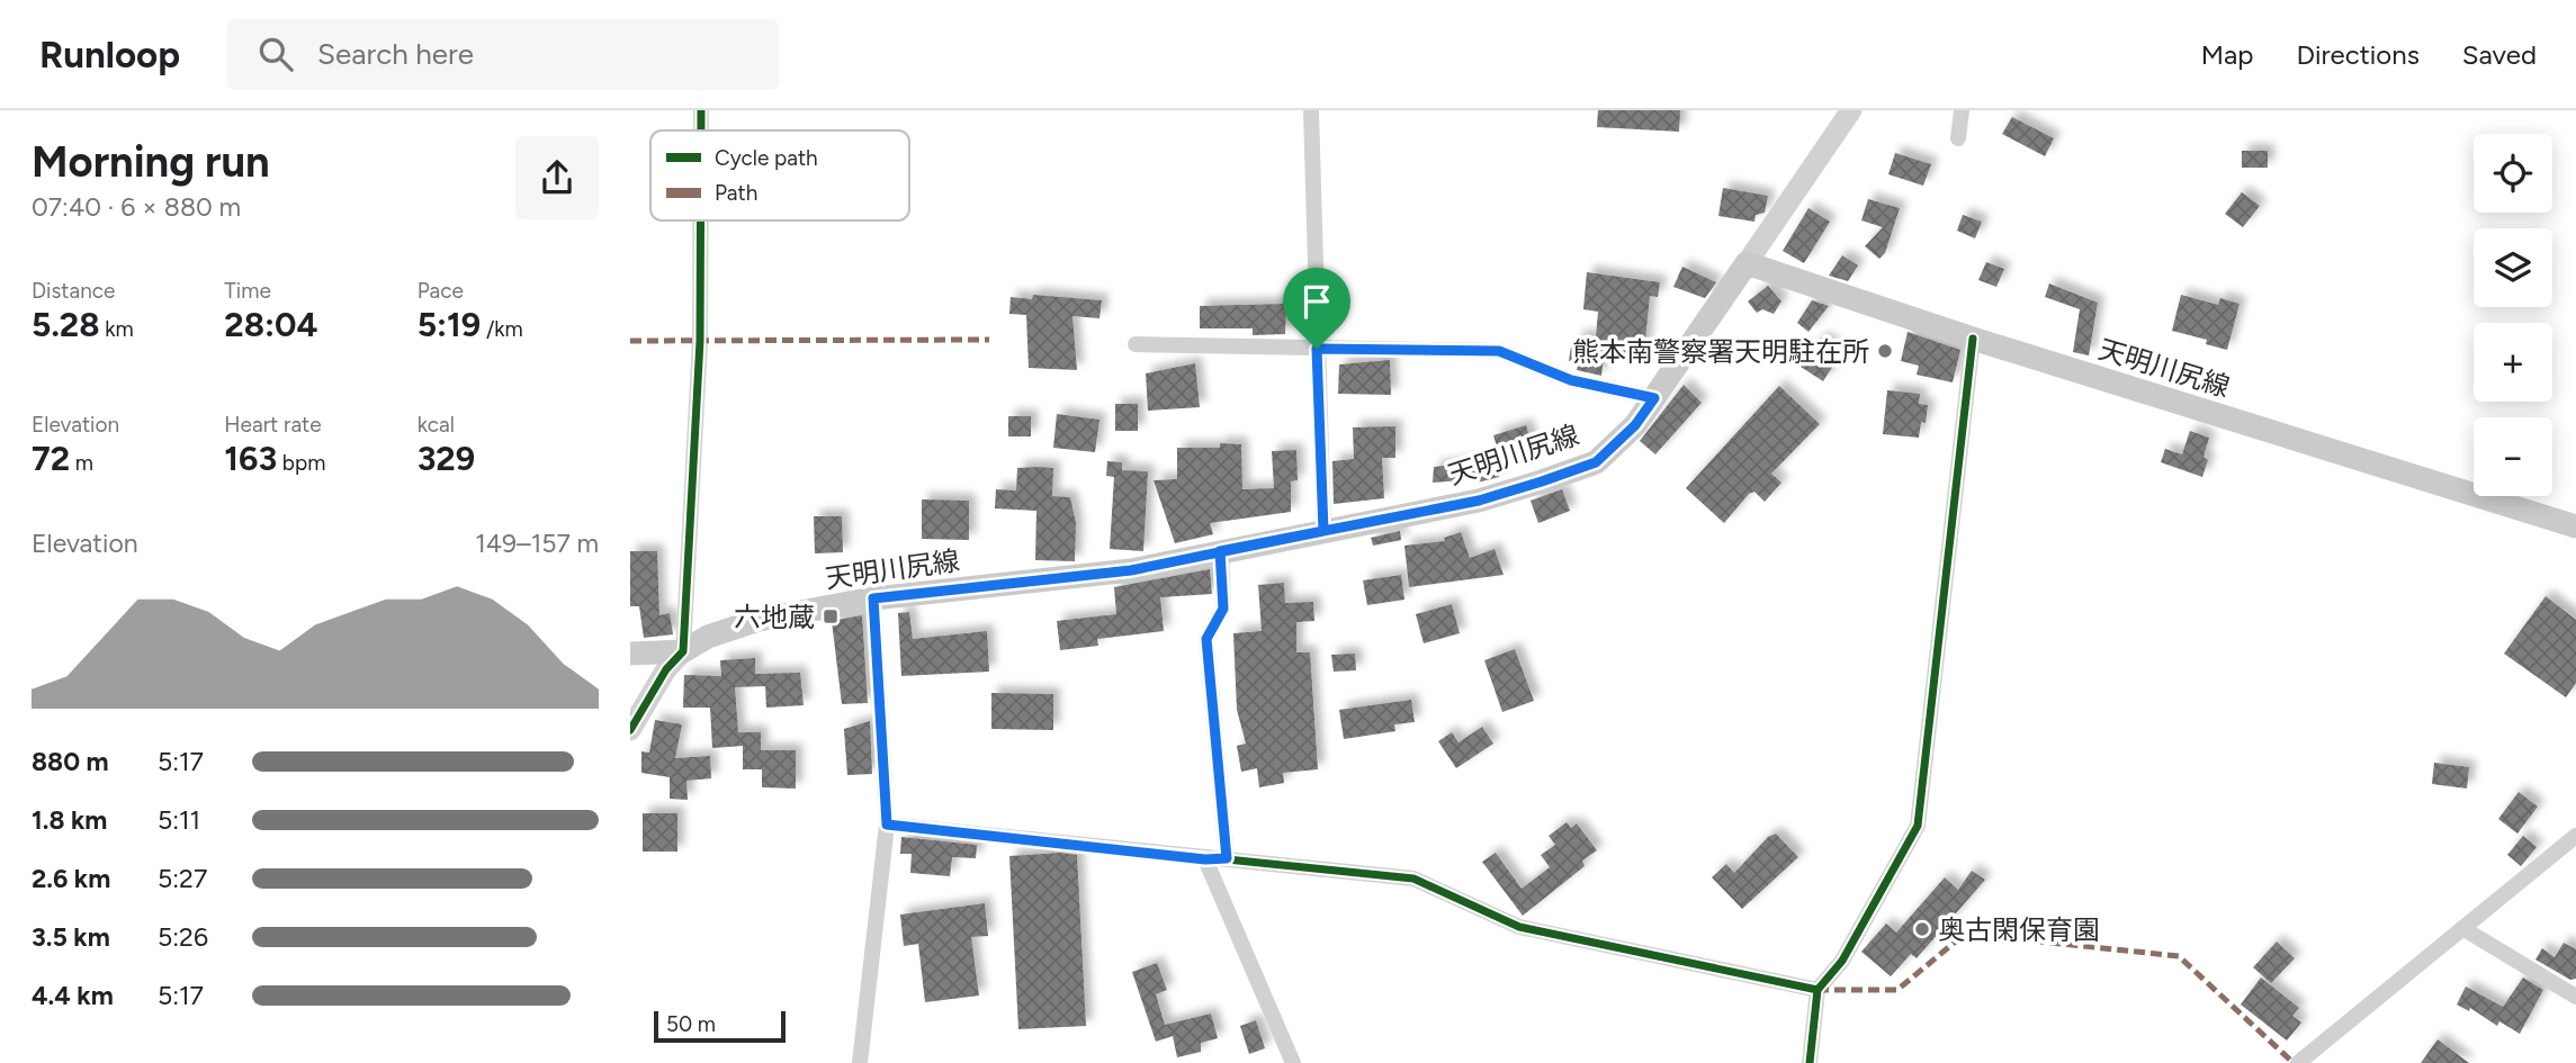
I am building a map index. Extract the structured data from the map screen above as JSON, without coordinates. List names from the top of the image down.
{
  "streets": {
    "main road": ["天明川尻線"]
  },
  "places": {
    "other": ["熊本南警察署天明駐在所", "奥古閑保育園"],
    "transit": ["六地蔵"]
  },
  "legend": ["Cycle path", "Path"],
  "scale_bar": "50 m",
  "page": {
    "header": "Runloop",
    "search": "Search here",
    "nav": ["Map", "Directions", "Saved"],
    "heading": ["Morning run", "07:40 · 6 × 880 m"],
    "map_buttons": ["+", "−"],
    "stats": [
      ["Distance", "5.28 km"],
      ["Time", "28:04"],
      ["Pace", "5:19 /km"],
      ["Elevation", "72 m"],
      ["Heart rate", "163 bpm"],
      ["kcal", "329"]
    ],
    "chart": ["Elevation", "149–157 m"],
    "list": [
      {
        "name": "880 m",
        "note": "5:17"
      },
      {
        "name": "1.8 km",
        "note": "5:11"
      },
      {
        "name": "2.6 km",
        "note": "5:27"
      },
      {
        "name": "3.5 km",
        "note": "5:26"
      },
      {
        "name": "4.4 km",
        "note": "5:17"
      }
    ],
    "scale": "50 m"
  }
}
